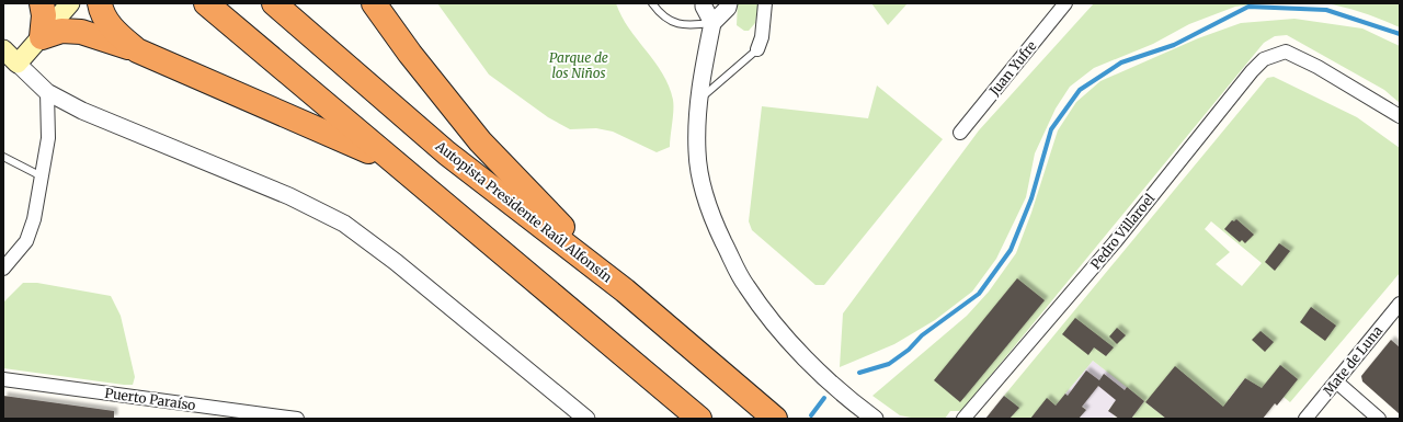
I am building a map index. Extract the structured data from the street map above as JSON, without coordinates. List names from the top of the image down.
{
  "streets": {
    "highway": ["Autopista Presidente Raúl Alfonsín"],
    "street": [
      "Juan Yufre",
      "Pedro Villaroel",
      "Mate de Luna",
      "Puerto Paraíso"
    ]
  },
  "parks": ["Parque de los Niños"]
}
